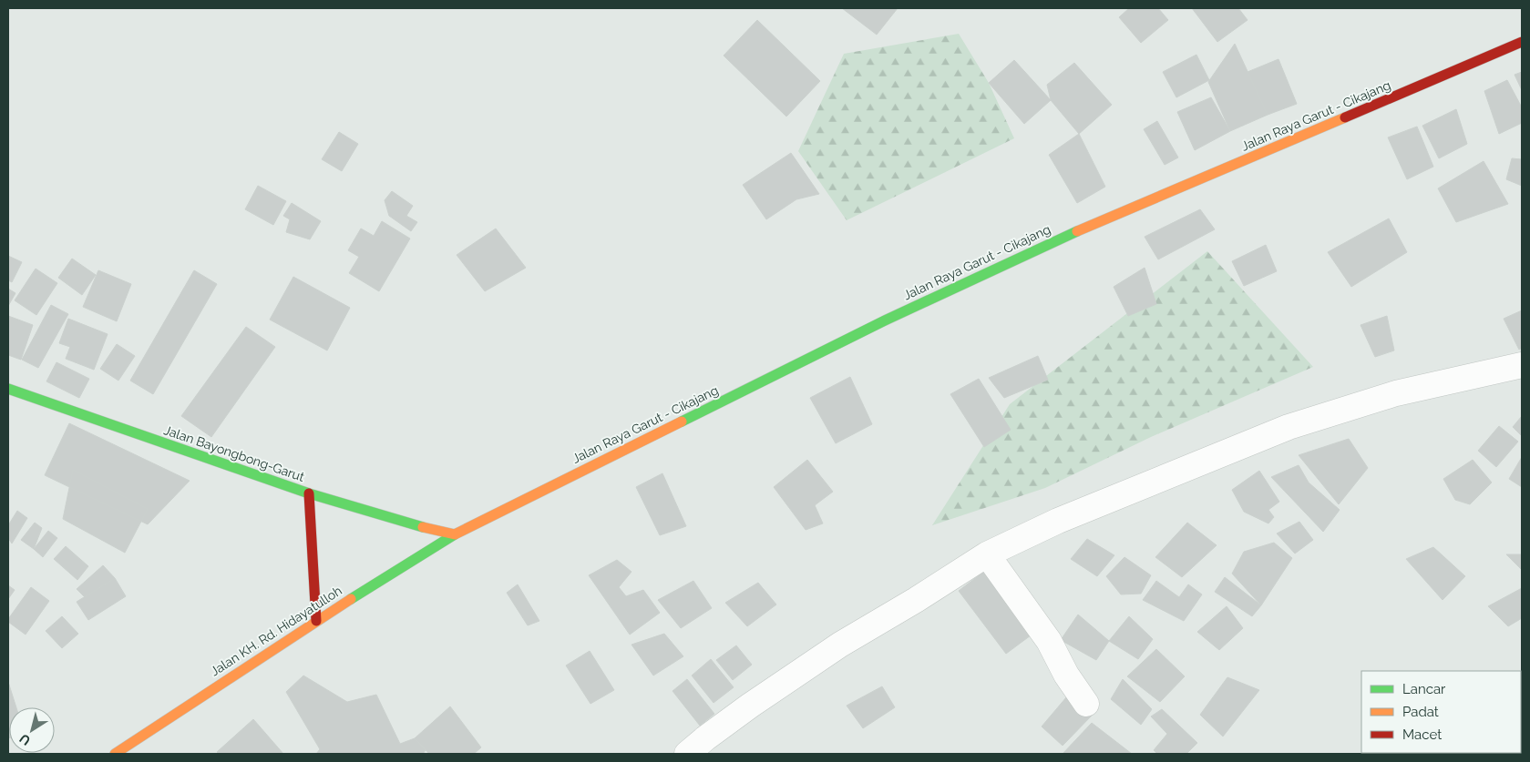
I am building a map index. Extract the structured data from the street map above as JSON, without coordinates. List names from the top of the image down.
{
  "streets": {
    "main road": ["Jalan Raya Garut - Cikajang", "Jalan Bayongbong-Garut", "Jalan KH. Rd. Hidayatulloh"]
  },
  "crossings": [
    ["Jalan Raya Garut - Cikajang", "Jalan Bayongbong-Garut"],
    ["Jalan Raya Garut - Cikajang", "Jalan KH. Rd. Hidayatulloh"],
    ["Jalan Bayongbong-Garut", "Jalan KH. Rd. Hidayatulloh"]
  ],
  "legend": ["Lancar", "Padat", "Macet"],
  "north": "bottom left"
}
